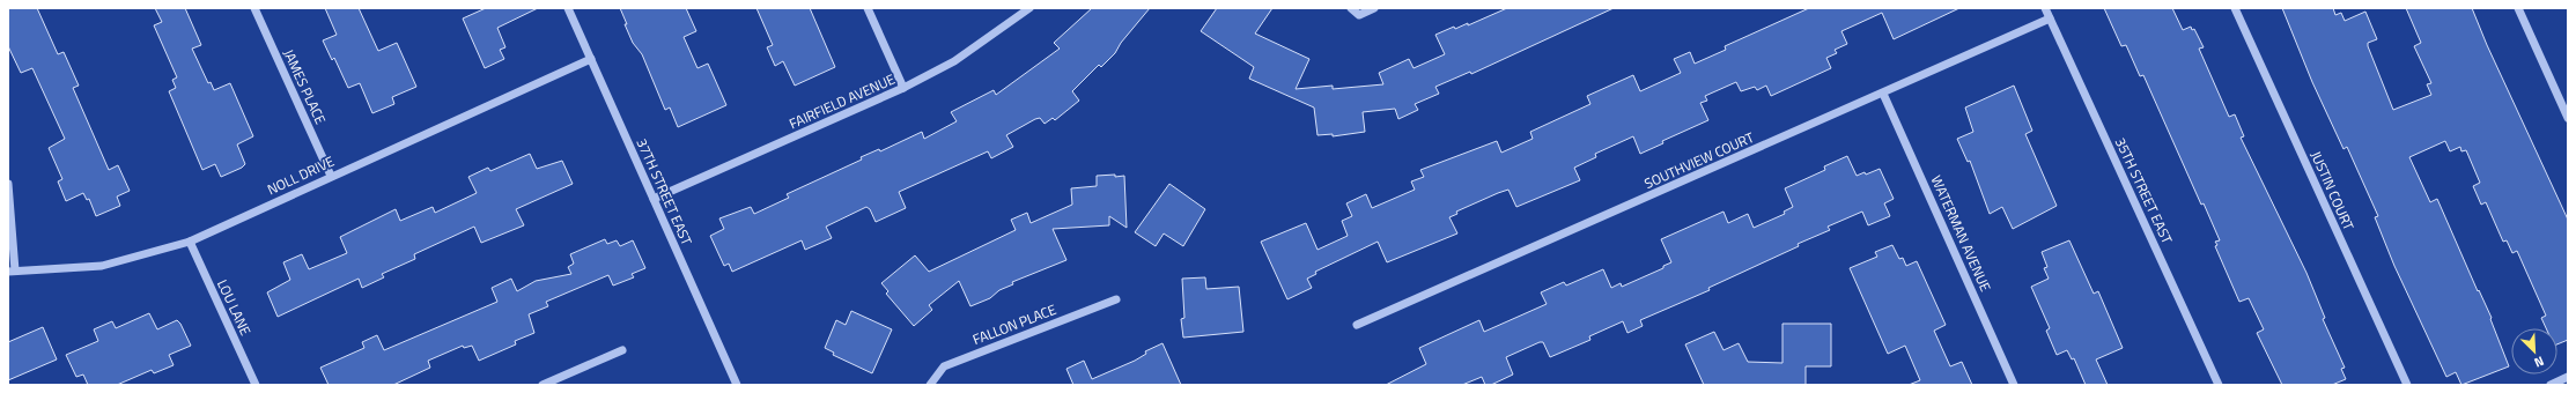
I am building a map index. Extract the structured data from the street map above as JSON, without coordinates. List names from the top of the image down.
{
  "streets": {
    "street": [
      "JAMES PLACE",
      "FAIRFIELD AVENUE",
      "SOUTHVIEW COURT",
      "NOLL DRIVE",
      "35TH STREET EAST",
      "JUSTIN COURT",
      "37TH STREET EAST",
      "WATERMAN AVENUE",
      "LOU LANE",
      "FALLON PLACE"
    ]
  },
  "crossings": [
    ["JAMES PLACE", "NOLL DRIVE"],
    ["FAIRFIELD AVENUE", "37TH STREET EAST"],
    ["SOUTHVIEW COURT", "35TH STREET EAST"],
    ["SOUTHVIEW COURT", "WATERMAN AVENUE"],
    ["NOLL DRIVE", "37TH STREET EAST"],
    ["NOLL DRIVE", "LOU LANE"]
  ],
  "north": "bottom right"
}
